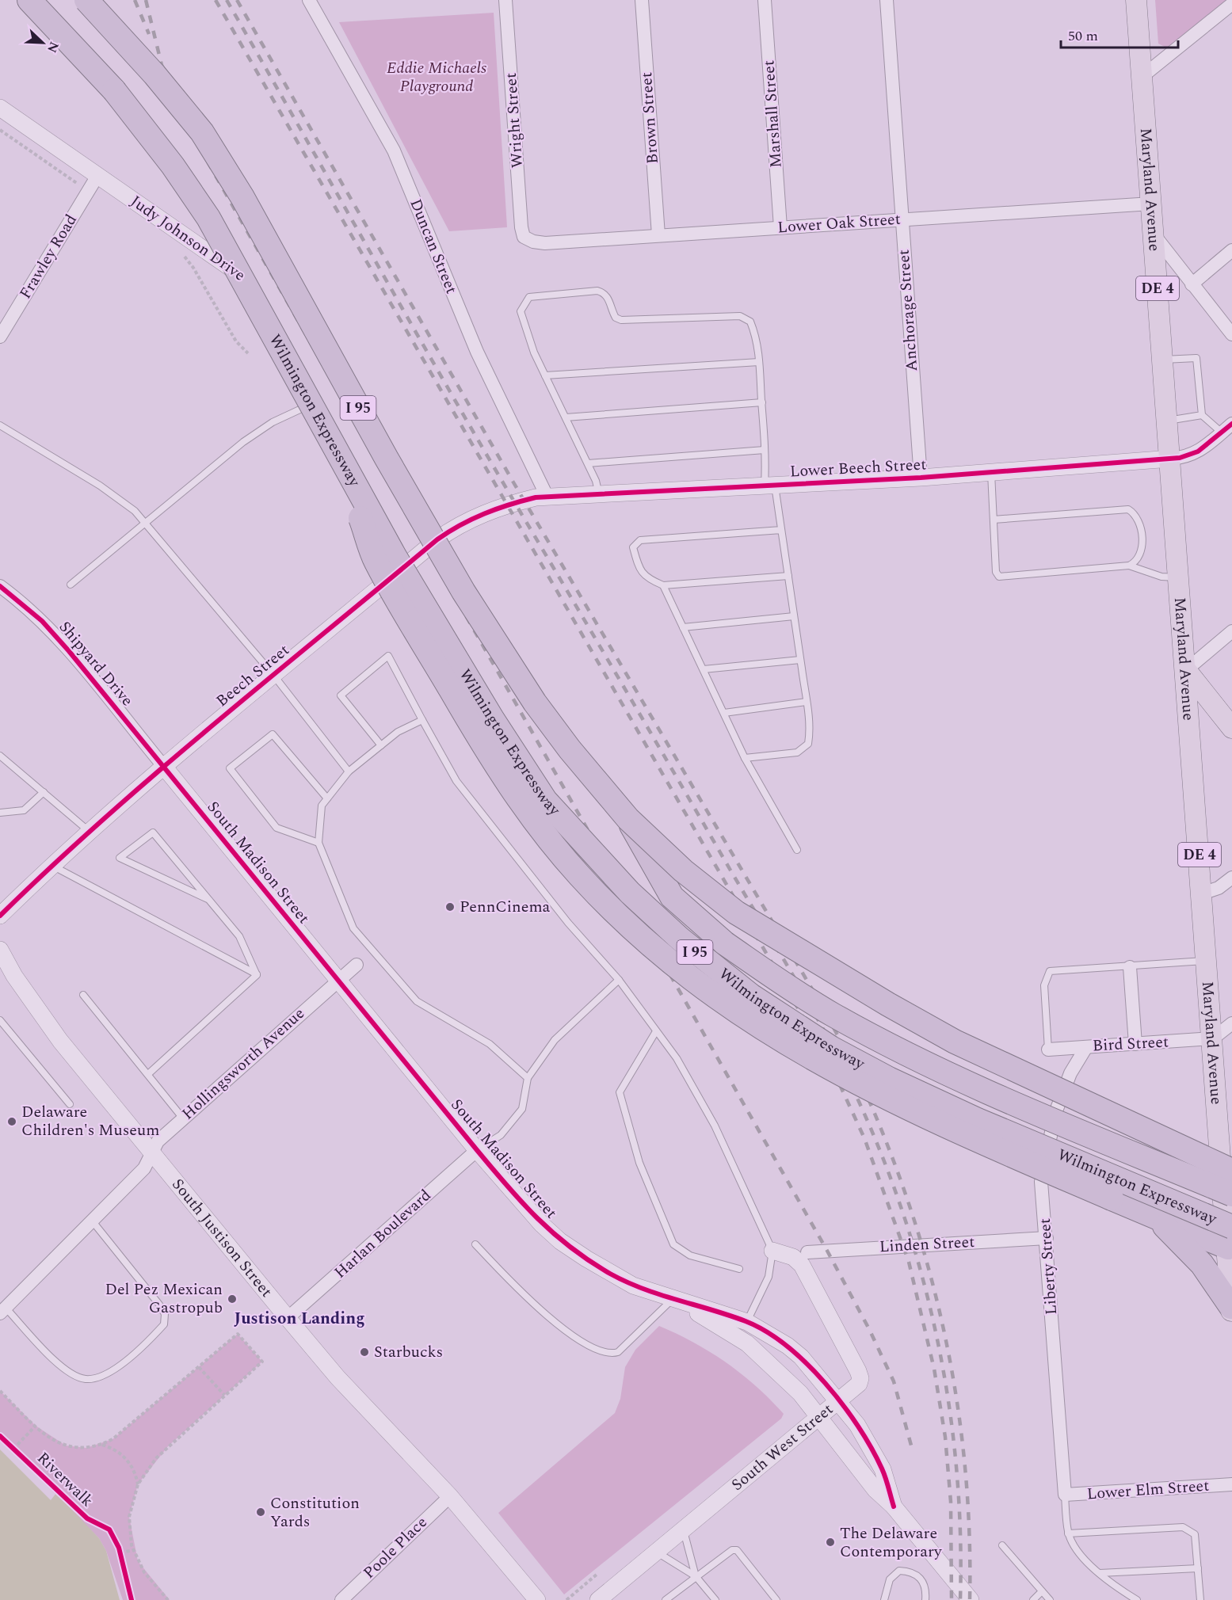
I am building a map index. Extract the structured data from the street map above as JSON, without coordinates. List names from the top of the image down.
{
  "streets": {
    "highway": ["I 95", "Wilmington Expressway"],
    "main road": ["Maryland Avenue", "DE 4"],
    "street": [
      "Marshall Street",
      "Brown Street",
      "Wright Street",
      "Lower Oak Street",
      "Judy Johnson Drive",
      "Duncan Street",
      "Frawley Road",
      "Anchorage Street",
      "Lower Beech Street",
      "Shipyard Drive",
      "Beech Street",
      "South Madison Street",
      "Bird Street",
      "Hollingsworth Avenue",
      "Harlan Boulevard",
      "South Justison Street",
      "Linden Street",
      "Liberty Street",
      "South West Street",
      "Lower Elm Street",
      "Poole Place"
    ],
    "cycle path": ["Riverwalk"]
  },
  "crossings": [
    ["Marshall Street", "Lower Oak Street"],
    ["Brown Street", "Lower Oak Street"],
    ["Wright Street", "Lower Oak Street"],
    ["Maryland Avenue", "Lower Oak Street"],
    ["Maryland Avenue", "I 95"],
    ["Maryland Avenue", "Wilmington Expressway"],
    ["Maryland Avenue", "Lower Beech Street"],
    ["Maryland Avenue", "Bird Street"],
    ["Lower Oak Street", "Anchorage Street"],
    ["Judy Johnson Drive", "Frawley Road"],
    ["Judy Johnson Drive", "Beech Street"],
    ["Duncan Street", "Lower Beech Street"],
    ["Duncan Street", "Beech Street"],
    ["Anchorage Street", "Lower Beech Street"],
    ["Lower Beech Street", "Beech Street"],
    ["Shipyard Drive", "Beech Street"],
    ["Shipyard Drive", "South Madison Street"],
    ["Beech Street", "South Madison Street"],
    ["South Madison Street", "Hollingsworth Avenue"],
    ["South Madison Street", "Harlan Boulevard"],
    ["South Madison Street", "South West Street"],
    ["Bird Street", "Liberty Street"],
    ["Hollingsworth Avenue", "South Justison Street"],
    ["Harlan Boulevard", "South Justison Street"],
    ["South Justison Street", "Poole Place"],
    ["Linden Street", "Liberty Street"],
    ["Liberty Street", "Lower Elm Street"]
  ],
  "districts": ["Justison Landing"],
  "parks": ["Eddie Michaels Playground"],
  "places": [
    "PennCinema",
    "Delaware Children's Museum",
    "Del Pez Mexican Gastropub",
    "Starbucks",
    "Constitution Yards",
    "The Delaware Contemporary"
  ],
  "scale_bar": "50 m",
  "north": "bottom right"
}
